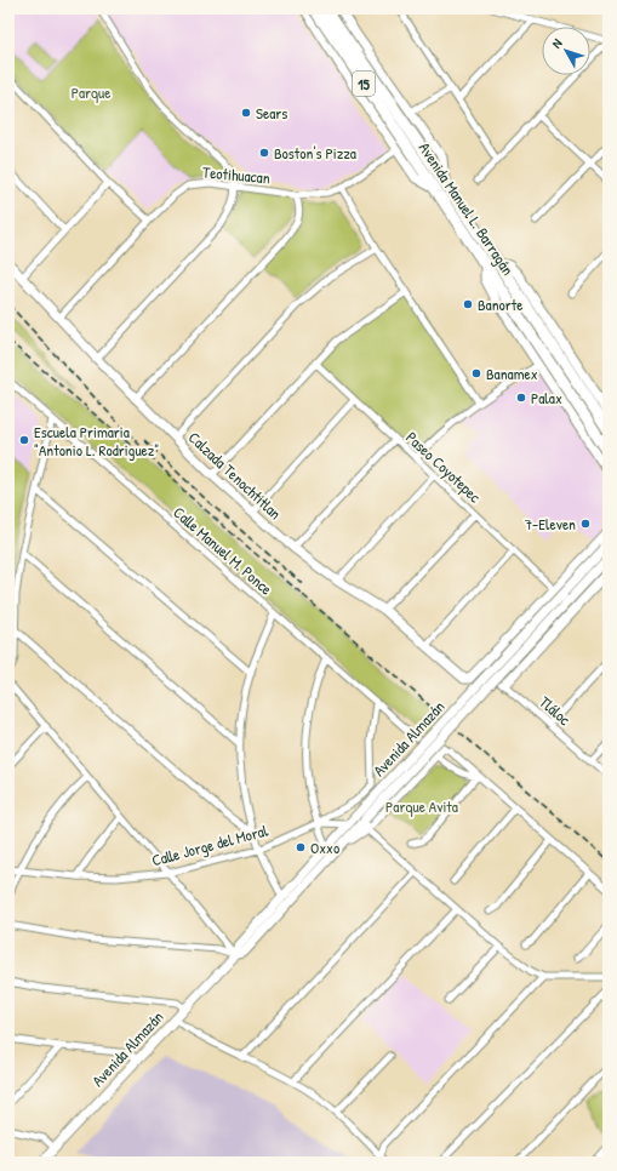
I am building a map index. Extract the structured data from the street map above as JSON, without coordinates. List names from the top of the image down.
{
  "streets": {
    "highway": ["15", "Avenida Manuel L. Barragán"],
    "street": [
      "Teotihuacan",
      "Paseo Coyotepec",
      "Calzada Tenochtitlan",
      "Calle Manuel M. Ponce",
      "Tláloc",
      "Avenida Almazán",
      "Calle Jorge del Moral"
    ]
  },
  "crossings": [
    ["Teotihuacan", "Calzada Tenochtitlan"],
    ["Calzada Tenochtitlan", "Tláloc"],
    ["Calle Manuel M. Ponce", "Calle Jorge del Moral"]
  ],
  "parks": ["Parque", "Parque Avita"],
  "places": [
    "Sears",
    "Boston's Pizza",
    "Banorte",
    "Banamex",
    "Palax",
    "Escuela Primaria \"Antonio L. Rodriguez\"",
    "7-Eleven",
    "Oxxo"
  ],
  "north": "top left"
}
